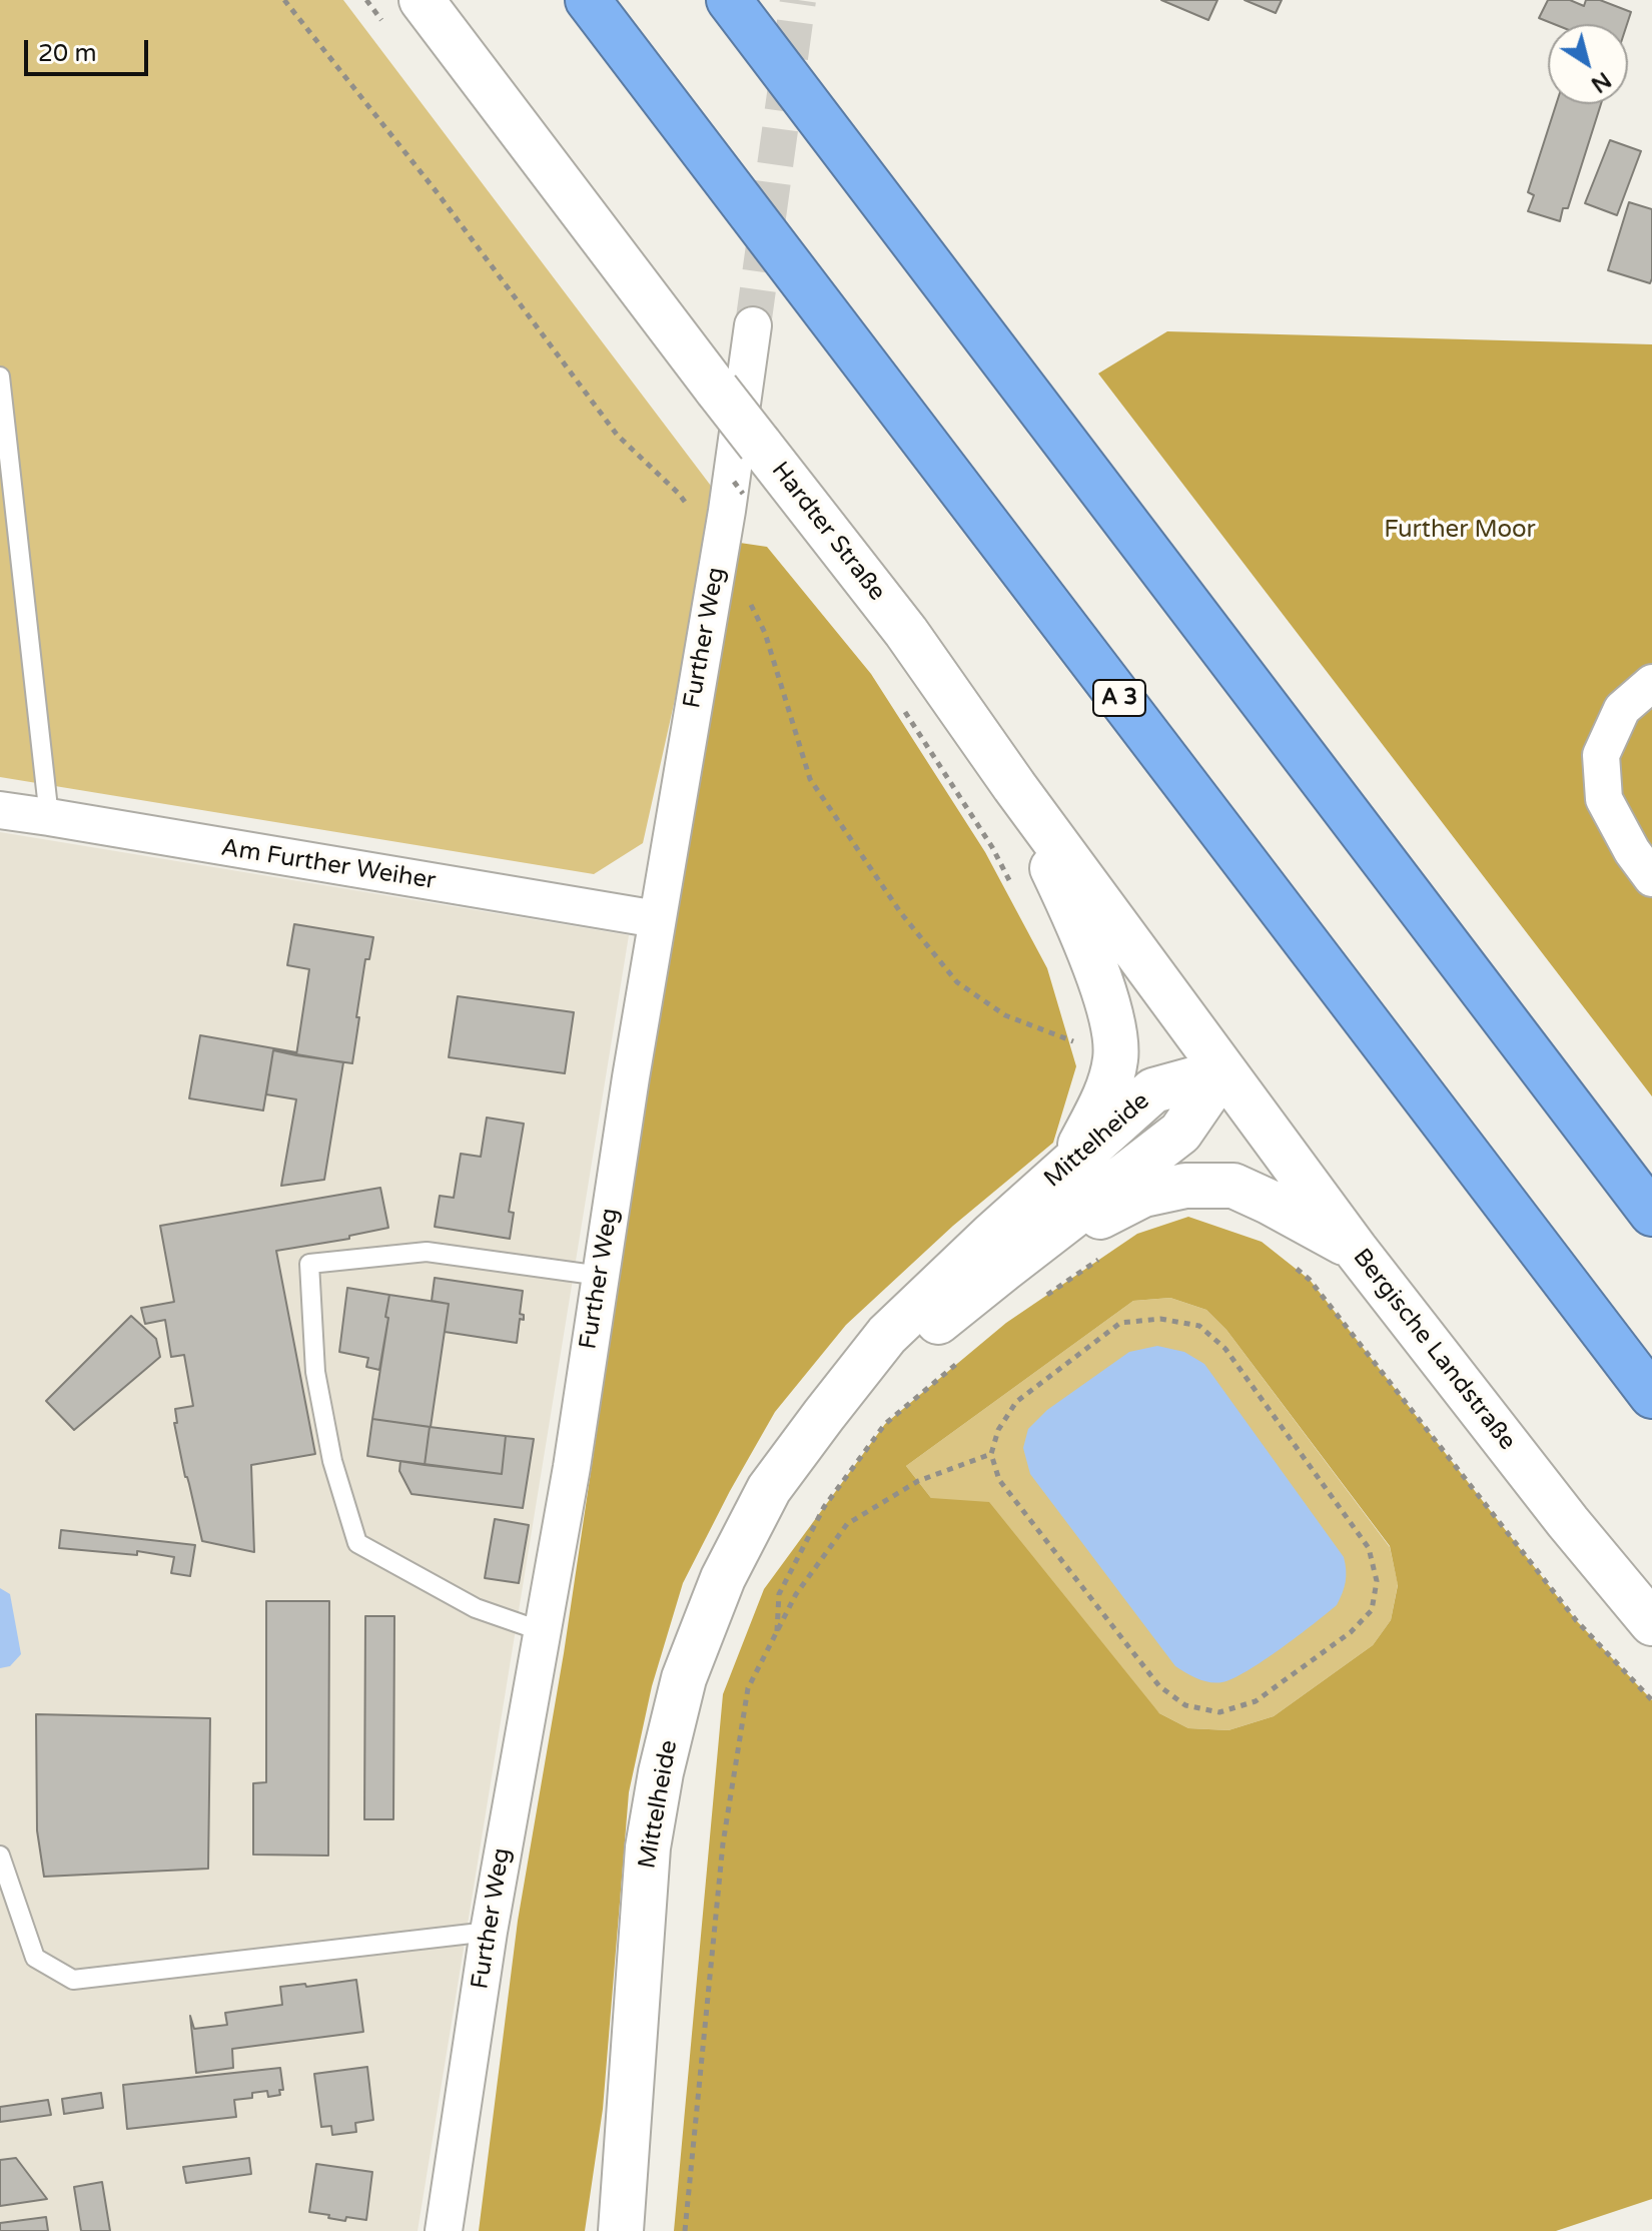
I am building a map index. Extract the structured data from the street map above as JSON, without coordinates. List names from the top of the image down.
{
  "streets": {
    "highway": ["A 3"],
    "main road": ["Hardter Straße", "Mittelheide", "Bergische Landstraße"],
    "street": ["Further Weg", "Am Further Weiher"]
  },
  "crossings": [
    ["Hardter Straße", "Mittelheide"],
    ["Hardter Straße", "Bergische Landstraße"],
    ["Further Weg", "Am Further Weiher"],
    ["Mittelheide", "Bergische Landstraße"]
  ],
  "parks": ["Further Moor"],
  "scale_bar": "20 m",
  "north": "bottom right"
}
